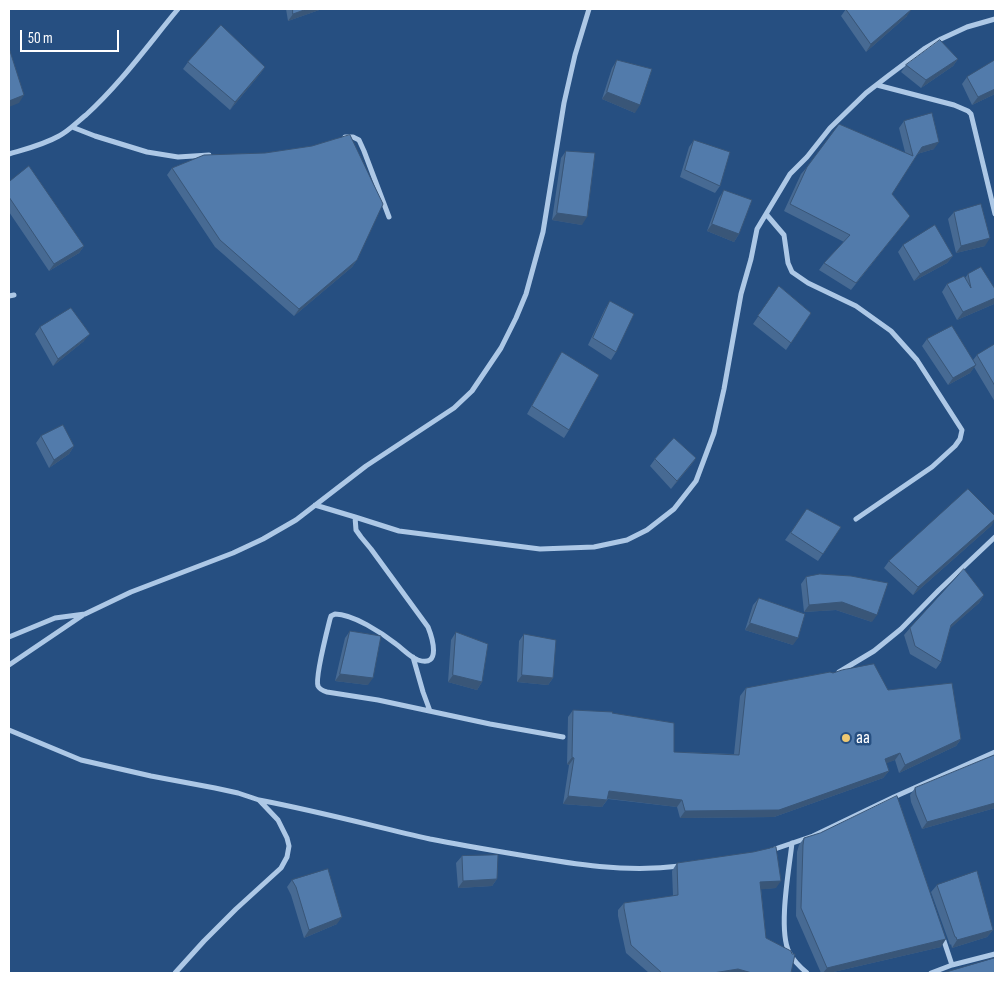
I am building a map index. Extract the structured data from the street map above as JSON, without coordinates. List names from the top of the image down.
{
  "places": ["aa"],
  "scale_bar": "50 m"
}
